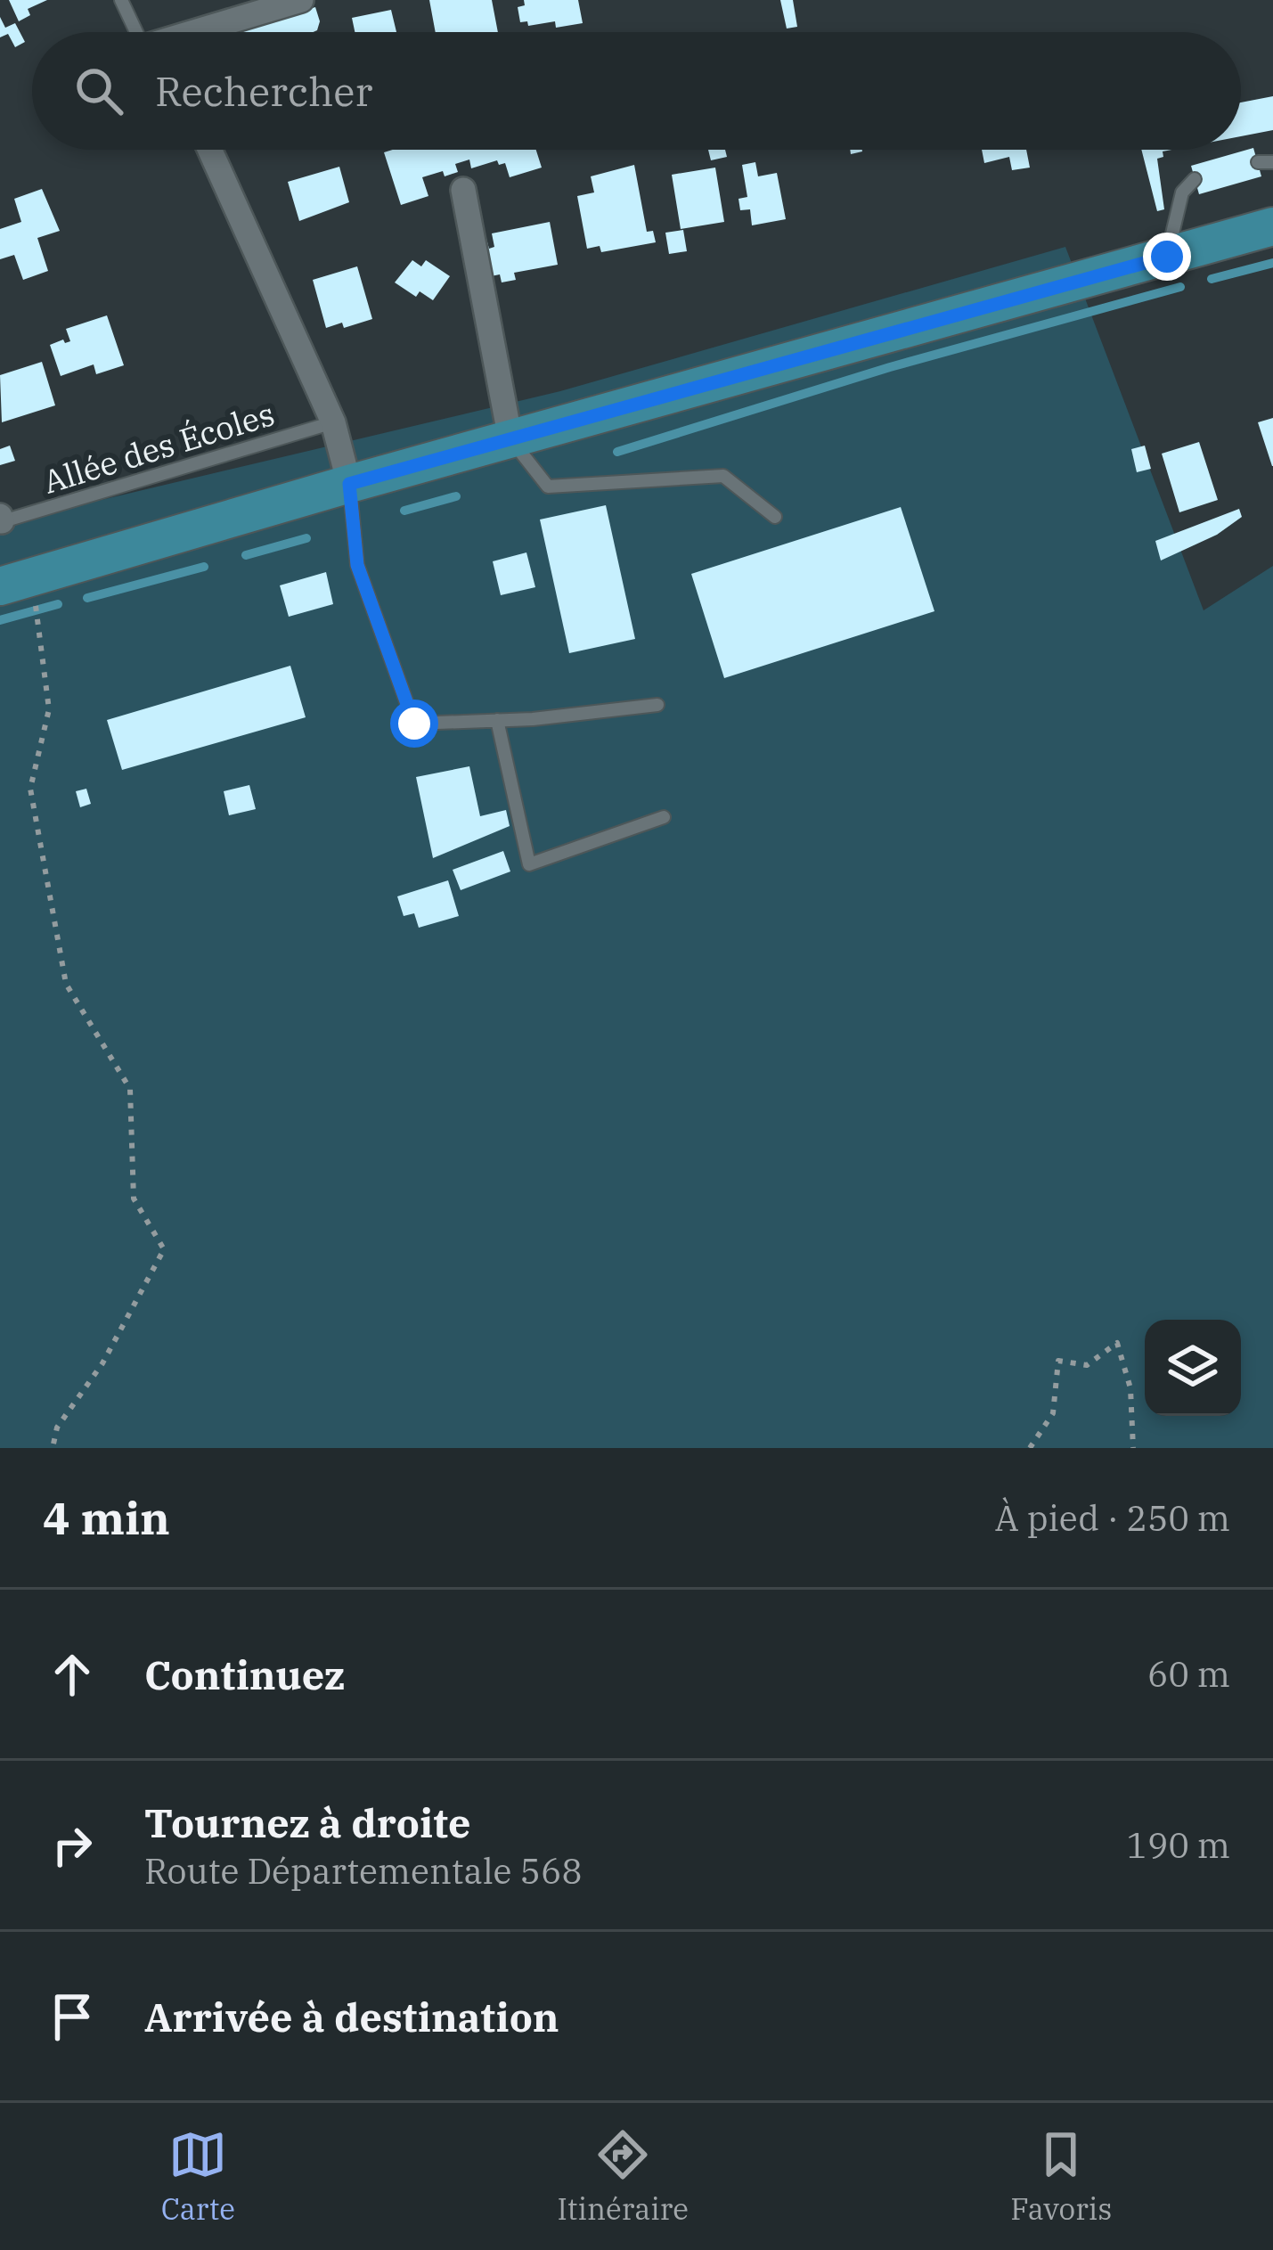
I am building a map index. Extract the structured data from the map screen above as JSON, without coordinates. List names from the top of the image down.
{
  "streets": {
    "lane": ["Allée des Écoles"]
  },
  "page": {
    "search": "Rechercher",
    "heading": ["4 min", "À pied · 250 m"],
    "list": [
      ["Continuez", "60 m"],
      ["Tournez à droite", "Route Départementale 568", "190 m"],
      "Arrivée à destination"
    ],
    "nav": ["Carte", "Itinéraire", "Favoris"]
  }
}
